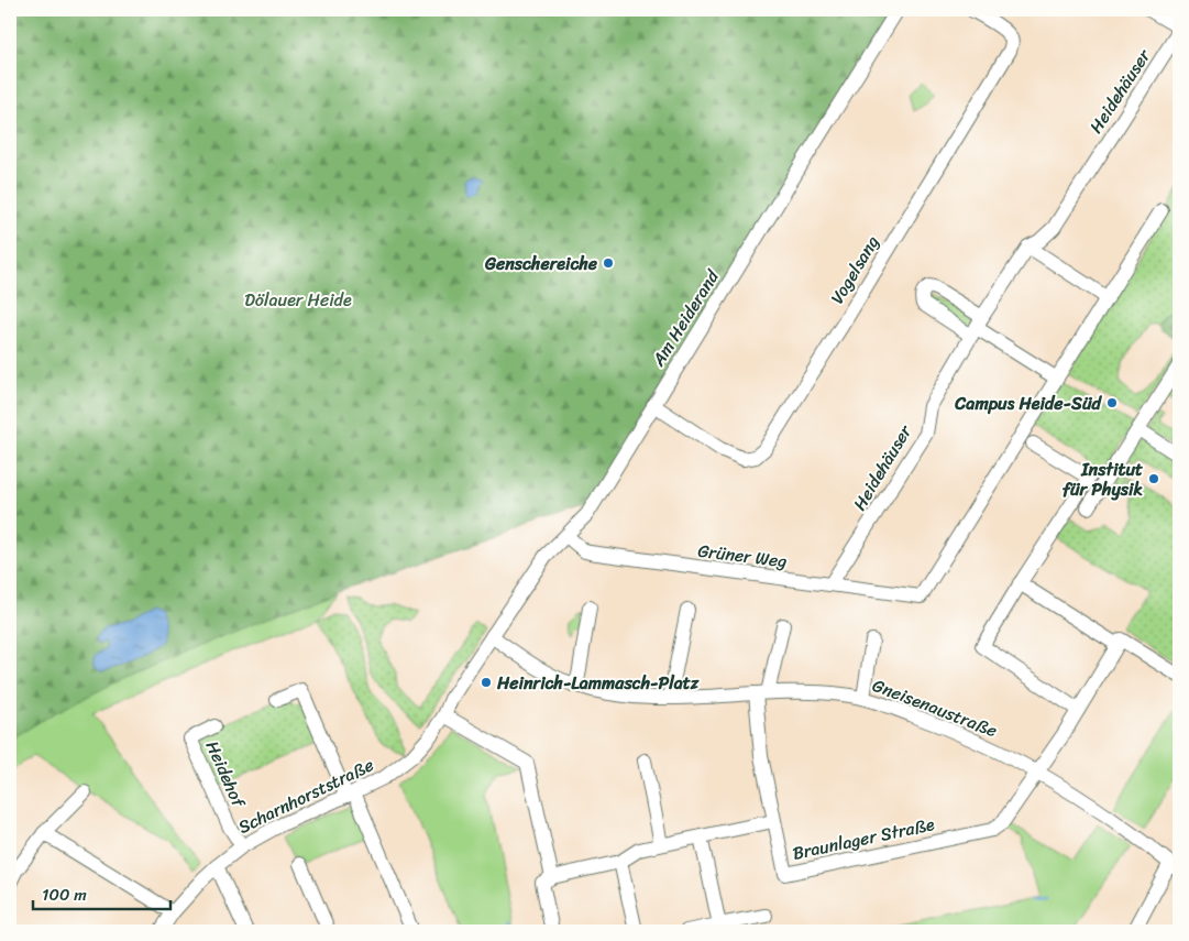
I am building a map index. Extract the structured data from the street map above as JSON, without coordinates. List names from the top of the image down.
{
  "streets": {
    "street": [
      "Heidehäuser",
      "Vogelsang",
      "Am Heiderand",
      "Grüner Weg",
      "Gneisenaustraße",
      "Heidehof",
      "Scharnhorststraße",
      "Braunlager Straße"
    ]
  },
  "crossings": [
    ["Heidehäuser", "Grüner Weg"],
    ["Vogelsang", "Am Heiderand"],
    ["Am Heiderand", "Grüner Weg"],
    ["Am Heiderand", "Gneisenaustraße"],
    ["Gneisenaustraße", "Braunlager Straße"],
    ["Heidehof", "Scharnhorststraße"]
  ],
  "parks": ["Dölauer Heide"],
  "places": [
    "Genschereiche",
    "Campus Heide-Süd",
    "Institut für Physik",
    "Heinrich-Lammasch-Platz"
  ],
  "scale_bar": "100 m"
}
